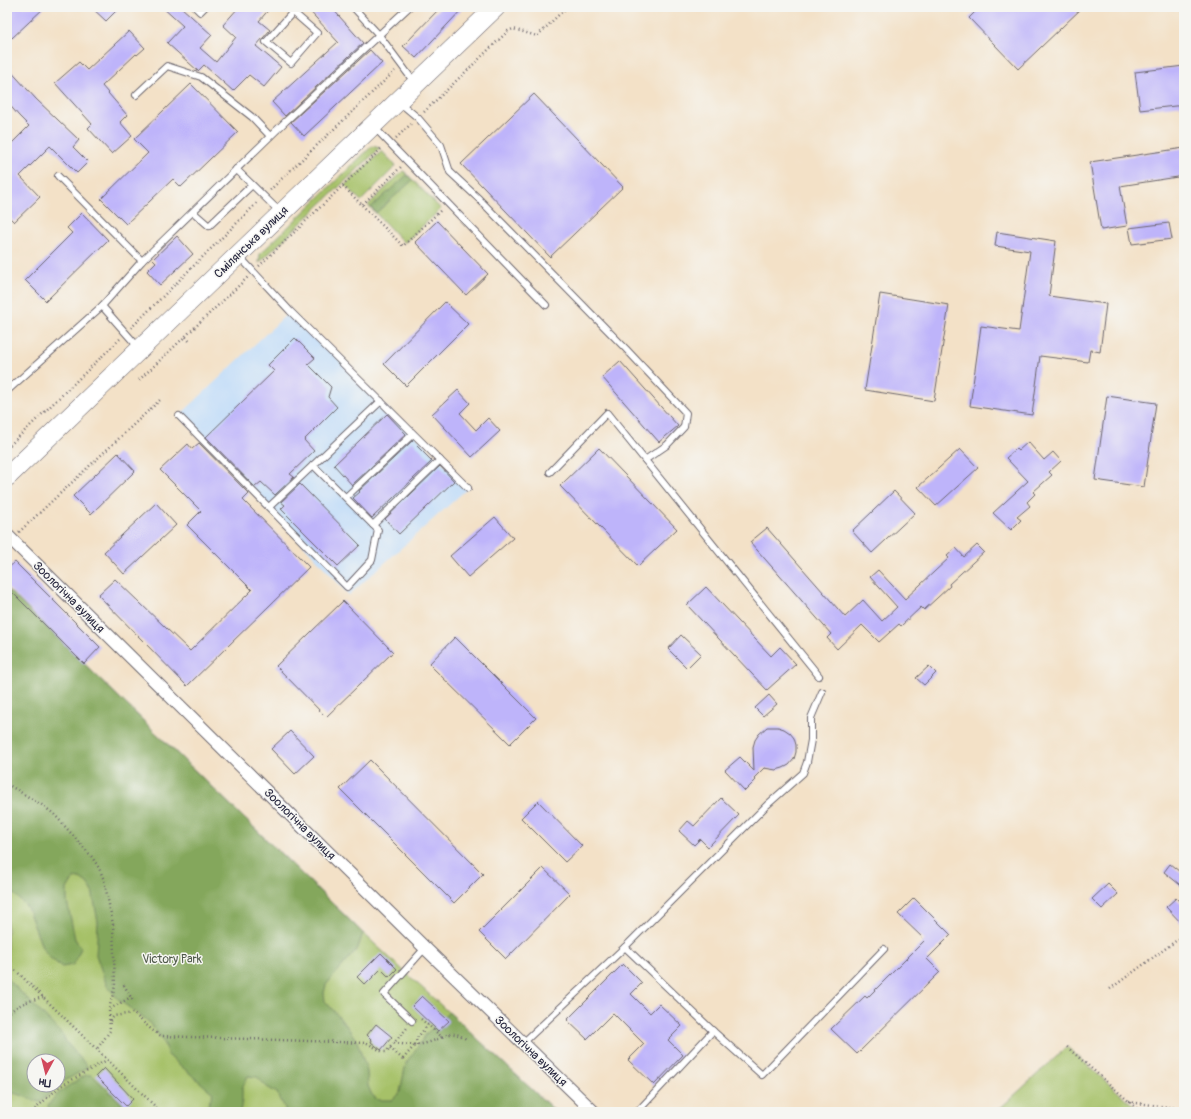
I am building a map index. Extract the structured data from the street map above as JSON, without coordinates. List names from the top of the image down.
{
  "streets": {
    "main road": ["Смілянська вулиця"],
    "street": ["Зоологічна вулиця"]
  },
  "parks": ["Victory Park"],
  "north": "bottom"
}
